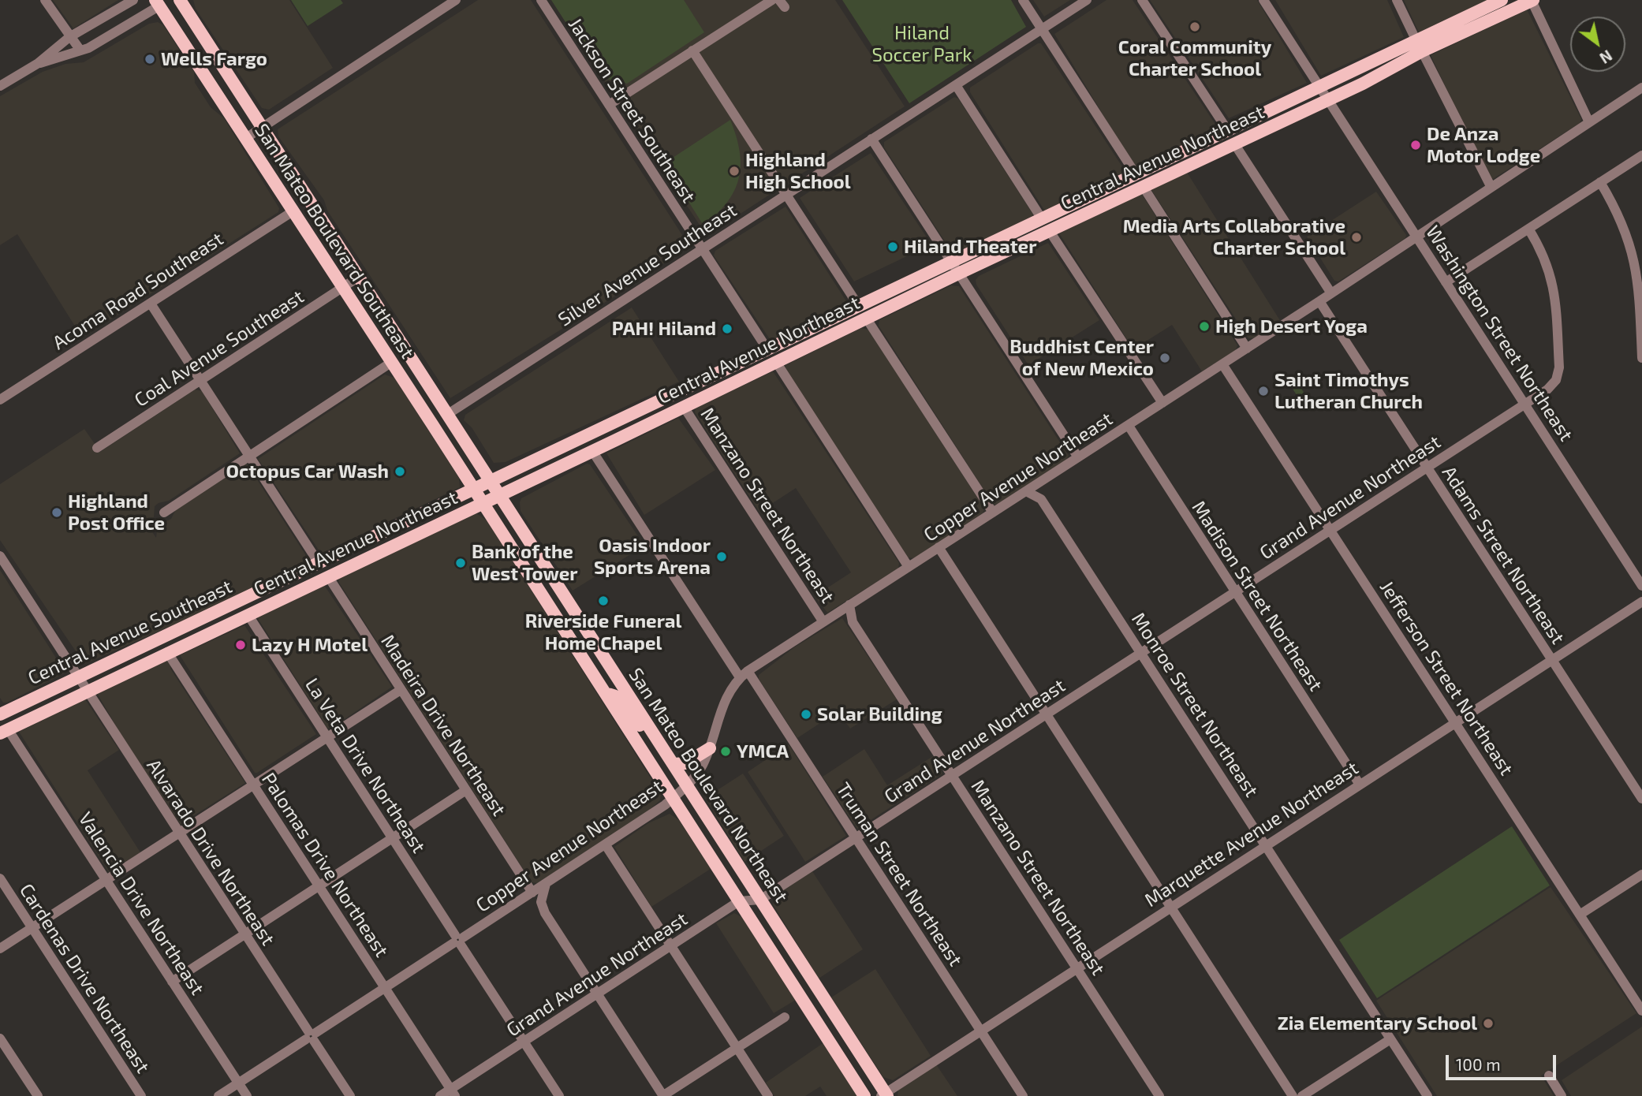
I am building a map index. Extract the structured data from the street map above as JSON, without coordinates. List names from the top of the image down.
{
  "streets": {
    "main road": [
      "Central Avenue Northeast",
      "San Mateo Boulevard Southeast",
      "Central Avenue Southeast",
      "San Mateo Boulevard Northeast"
    ],
    "street": [
      "Jackson Street Southeast",
      "Silver Avenue Southeast",
      "Acoma Road Southeast",
      "Washington Street Northeast",
      "Coal Avenue Southeast",
      "Copper Avenue Northeast",
      "Grand Avenue Northeast",
      "Manzano Street Northeast",
      "Adams Street Northeast",
      "Madison Street Northeast",
      "Jefferson Street Northeast",
      "Monroe Street Northeast",
      "Madeira Drive Northeast",
      "La Veta Drive Northeast",
      "Marquette Avenue Northeast",
      "Alvarado Drive Northeast",
      "Palomas Drive Northeast",
      "Truman Street Northeast",
      "Valencia Drive Northeast",
      "Cardenas Drive Northeast"
    ]
  },
  "crossings": [
    ["Jackson Street Southeast", "Silver Avenue Southeast"],
    ["Jackson Street Southeast", "Central Avenue Southeast"],
    ["Central Avenue Northeast", "San Mateo Boulevard Southeast"],
    ["Central Avenue Northeast", "Washington Street Northeast"],
    ["Central Avenue Northeast", "Manzano Street Northeast"],
    ["Central Avenue Northeast", "Central Avenue Southeast"],
    ["Central Avenue Northeast", "Madeira Drive Northeast"],
    ["Central Avenue Northeast", "La Veta Drive Northeast"],
    ["Central Avenue Northeast", "San Mateo Boulevard Northeast"],
    ["Central Avenue Northeast", "Alvarado Drive Northeast"],
    ["Central Avenue Northeast", "Palomas Drive Northeast"],
    ["Central Avenue Northeast", "Truman Street Northeast"],
    ["Central Avenue Northeast", "Valencia Drive Northeast"],
    ["San Mateo Boulevard Southeast", "Silver Avenue Southeast"],
    ["San Mateo Boulevard Southeast", "Acoma Road Southeast"],
    ["San Mateo Boulevard Southeast", "Coal Avenue Southeast"],
    ["San Mateo Boulevard Southeast", "Central Avenue Southeast"],
    ["San Mateo Boulevard Southeast", "San Mateo Boulevard Northeast"],
    ["Washington Street Northeast", "Copper Avenue Northeast"],
    ["Washington Street Northeast", "Grand Avenue Northeast"],
    ["Washington Street Northeast", "Central Avenue Southeast"],
    ["Copper Avenue Northeast", "Manzano Street Northeast"],
    ["Copper Avenue Northeast", "Adams Street Northeast"],
    ["Copper Avenue Northeast", "Madison Street Northeast"],
    ["Copper Avenue Northeast", "Jefferson Street Northeast"],
    ["Copper Avenue Northeast", "Monroe Street Northeast"],
    ["Copper Avenue Northeast", "Madeira Drive Northeast"],
    ["Copper Avenue Northeast", "La Veta Drive Northeast"],
    ["Copper Avenue Northeast", "San Mateo Boulevard Northeast"],
    ["Copper Avenue Northeast", "Alvarado Drive Northeast"],
    ["Copper Avenue Northeast", "Palomas Drive Northeast"],
    ["Copper Avenue Northeast", "Truman Street Northeast"],
    ["Copper Avenue Northeast", "Valencia Drive Northeast"],
    ["Grand Avenue Northeast", "Manzano Street Northeast"],
    ["Grand Avenue Northeast", "Adams Street Northeast"],
    ["Grand Avenue Northeast", "Madison Street Northeast"],
    ["Grand Avenue Northeast", "Jefferson Street Northeast"],
    ["Grand Avenue Northeast", "Monroe Street Northeast"],
    ["Grand Avenue Northeast", "La Veta Drive Northeast"],
    ["Grand Avenue Northeast", "San Mateo Boulevard Northeast"],
    ["Grand Avenue Northeast", "Palomas Drive Northeast"],
    ["Grand Avenue Northeast", "Truman Street Northeast"],
    ["Manzano Street Northeast", "Marquette Avenue Northeast"],
    ["Adams Street Northeast", "Marquette Avenue Northeast"],
    ["Madison Street Northeast", "Marquette Avenue Northeast"],
    ["Central Avenue Southeast", "Alvarado Drive Northeast"],
    ["Jefferson Street Northeast", "Marquette Avenue Northeast"],
    ["Monroe Street Northeast", "Marquette Avenue Northeast"],
    ["San Mateo Boulevard Northeast", "Marquette Avenue Northeast"],
    ["Marquette Avenue Northeast", "Truman Street Northeast"]
  ],
  "parks": ["Hiland Soccer Park"],
  "places": [
    "Coral Community Charter School",
    "Wells Fargo",
    "De Anza Motor Lodge",
    "Highland High School",
    "Media Arts Collaborative Charter School",
    "Hiland Theater",
    "High Desert Yoga",
    "PAH! Hiland",
    "Buddhist Center of New Mexico",
    "Saint Timothys Lutheran Church",
    "Octopus Car Wash",
    "Highland Post Office",
    "Oasis Indoor Sports Arena",
    "Bank of the West Tower",
    "Riverside Funeral Home Chapel",
    "Lazy H Motel",
    "Solar Building",
    "YMCA",
    "Zia Elementary School"
  ],
  "scale_bar": "100 m",
  "north": "bottom right"
}
